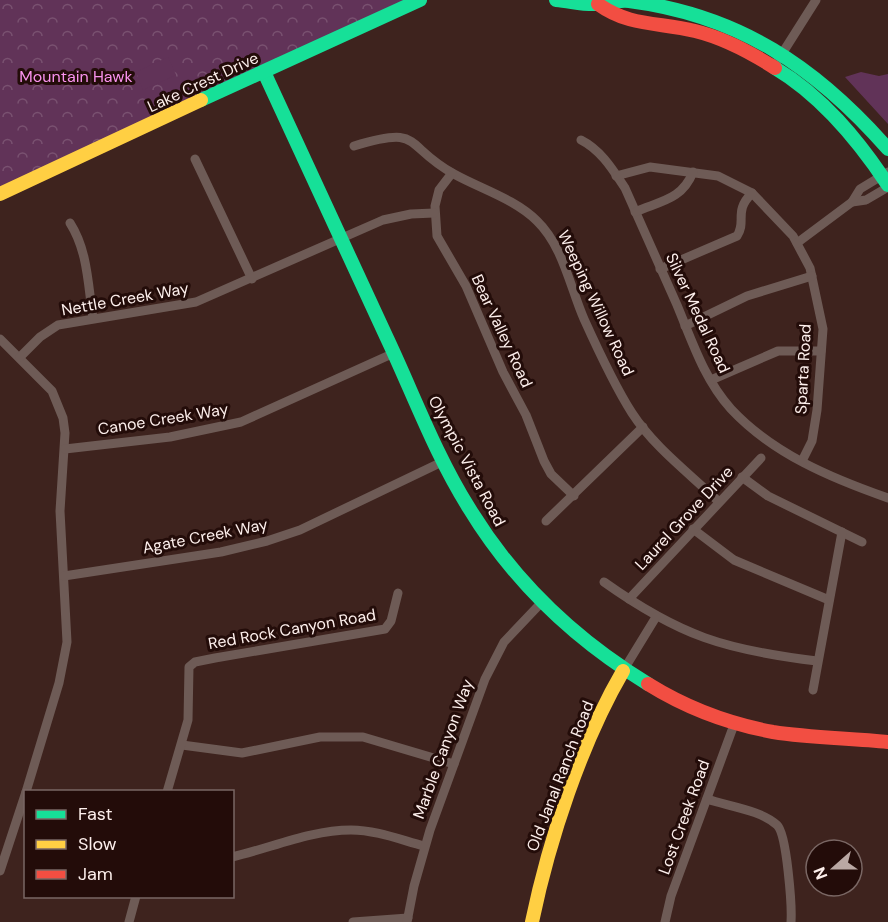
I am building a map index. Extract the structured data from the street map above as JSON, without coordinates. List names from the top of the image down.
{
  "streets": {
    "street": [
      "Lake Crest Drive",
      "Nettle Creek Way",
      "Weeping Willow Road",
      "Silver Medal Road",
      "Bear Valley Road",
      "Sparta Road",
      "Canoe Creek Way",
      "Olympic Vista Road",
      "Laurel Grove Drive",
      "Agate Creek Way",
      "Red Rock Canyon Road",
      "Marble Canyon Way",
      "Old Janal Ranch Road",
      "Lost Creek Road"
    ]
  },
  "crossings": [
    ["Lake Crest Drive", "Olympic Vista Road"],
    ["Nettle Creek Way", "Bear Valley Road"],
    ["Nettle Creek Way", "Olympic Vista Road"],
    ["Weeping Willow Road", "Laurel Grove Drive"],
    ["Silver Medal Road", "Sparta Road"],
    ["Canoe Creek Way", "Olympic Vista Road"],
    ["Olympic Vista Road", "Agate Creek Way"],
    ["Olympic Vista Road", "Marble Canyon Way"],
    ["Olympic Vista Road", "Old Janal Ranch Road"],
    ["Olympic Vista Road", "Lost Creek Road"]
  ],
  "parks": ["Mountain Hawk"],
  "legend": ["Fast", "Slow", "Jam"],
  "north": "left"
}
